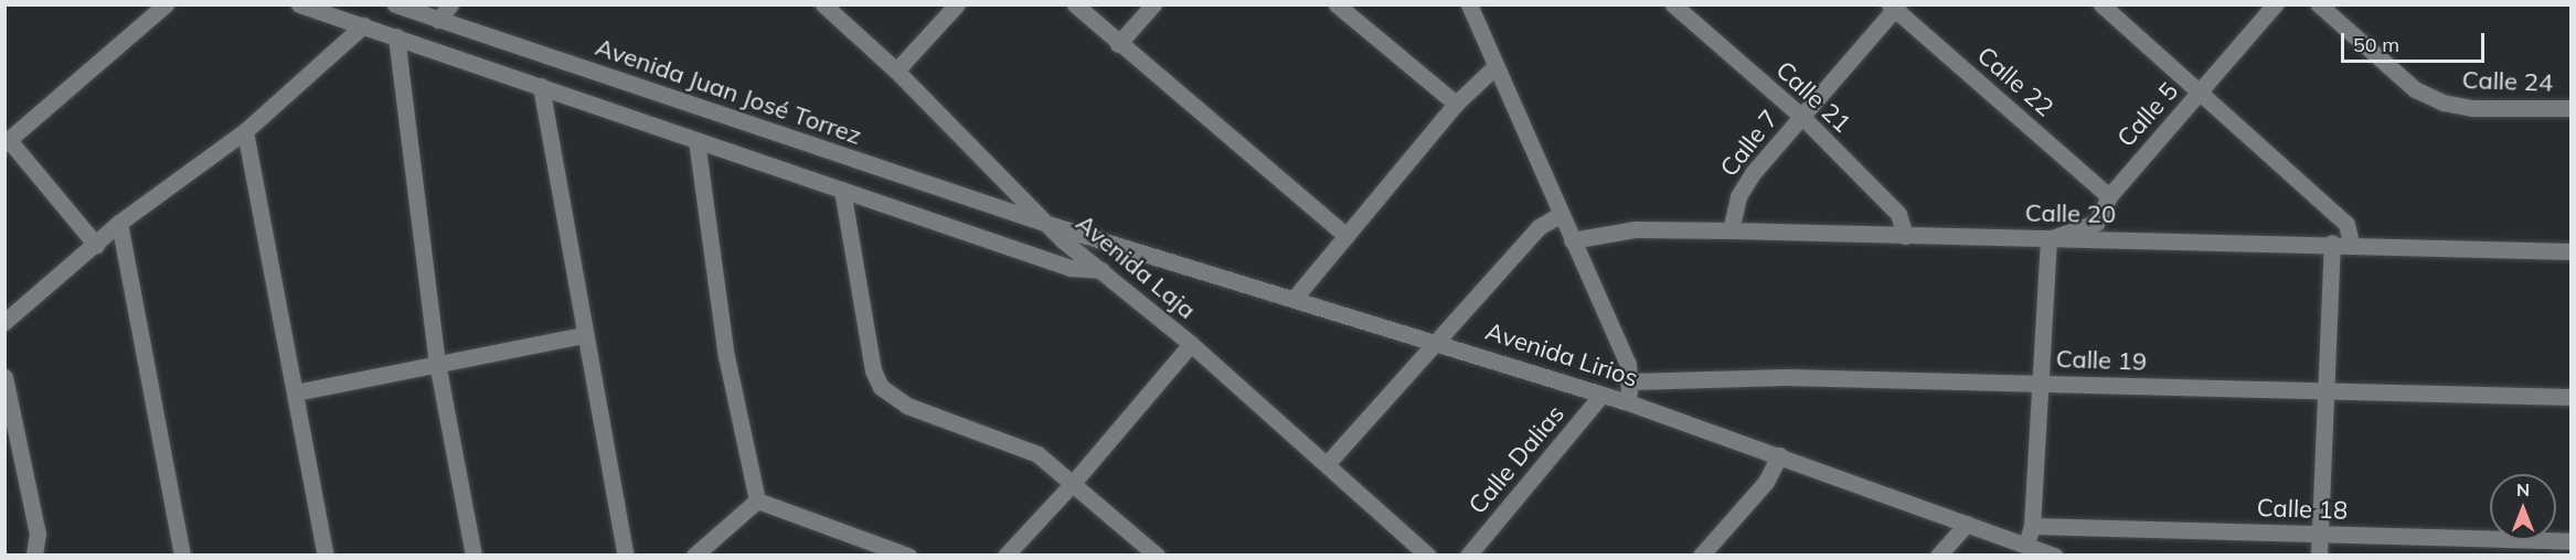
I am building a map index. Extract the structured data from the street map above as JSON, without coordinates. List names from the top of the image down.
{
  "streets": {
    "street": [
      "Calle 22",
      "Calle 24",
      "Avenida Juan José Torrez",
      "Calle 21",
      "Calle 5",
      "Calle 7",
      "Calle 20",
      "Avenida Laja",
      "Avenida Lirios",
      "Calle 19",
      "Calle Dalias",
      "Calle 18"
    ]
  },
  "crossings": [
    ["Calle 22", "Calle 5"],
    ["Calle 22", "Calle 7"],
    ["Avenida Juan José Torrez", "Avenida Laja"],
    ["Avenida Juan José Torrez", "Avenida Lirios"],
    ["Calle 21", "Calle 7"],
    ["Calle 21", "Calle 20"],
    ["Calle 5", "Calle 20"],
    ["Calle 7", "Calle 20"],
    ["Avenida Laja", "Avenida Lirios"],
    ["Avenida Lirios", "Calle Dalias"]
  ],
  "scale_bar": "50 m",
  "north": "top"
}
